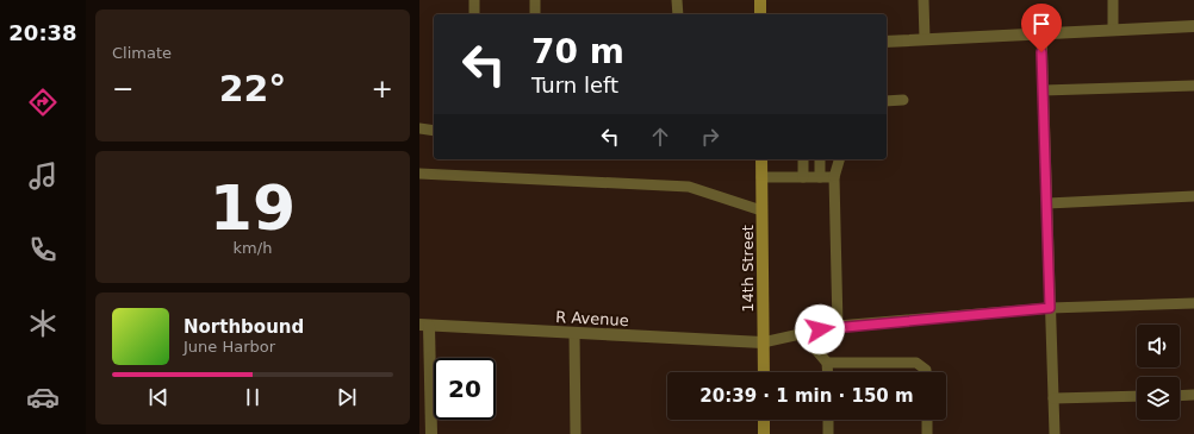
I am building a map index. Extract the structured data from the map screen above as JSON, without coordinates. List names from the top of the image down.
{
  "streets": {
    "main road": ["14th Street"],
    "street": ["R Avenue"]
  },
  "crossings": [
    ["14th Street", "R Avenue"]
  ],
  "page": {
    "tabs": "20:38",
    "tile": [
      "Climate",
      ["19", "km/h"]
    ],
    "turn": ["70 m", "Turn left"],
    "heat": ["−", "22°", "+"],
    "song": ["Northbound", "June Harbor"],
    "limit": "20",
    "trip": "20:39 · 1 min · 150 m"
  }
}
